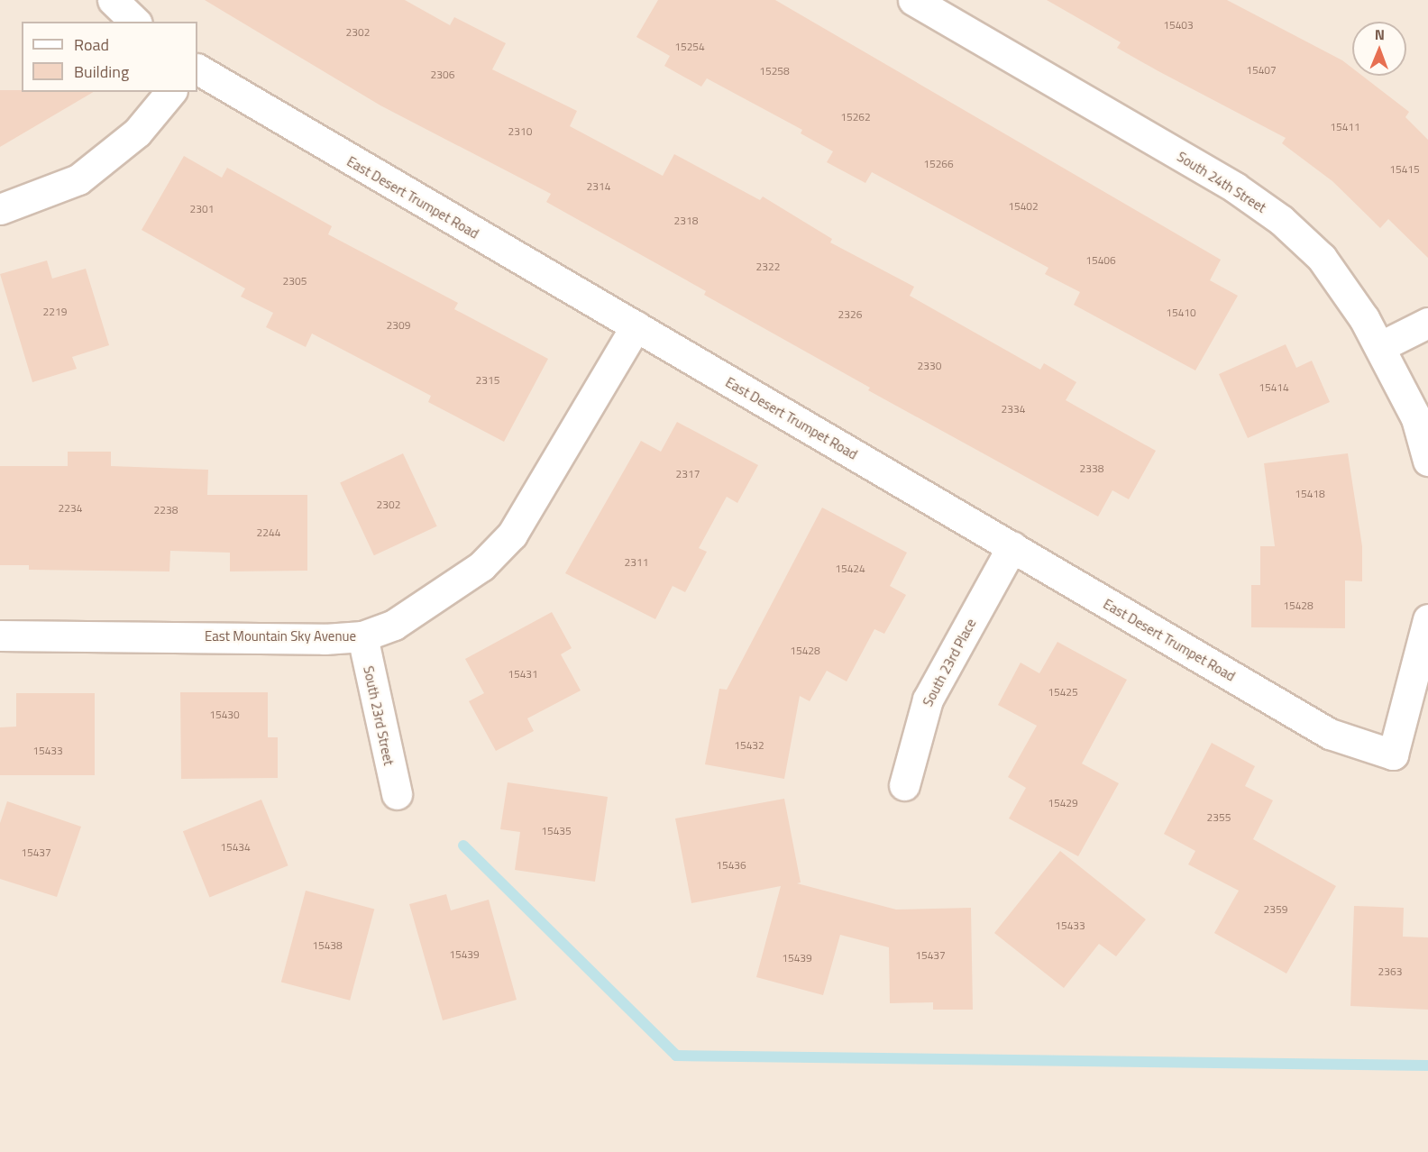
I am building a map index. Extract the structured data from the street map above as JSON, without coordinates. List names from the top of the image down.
{
  "streets": {
    "street": [
      "South 24th Street",
      "East Desert Trumpet Road",
      "East Mountain Sky Avenue",
      "South 23rd Place",
      "South 23rd Street"
    ]
  },
  "crossings": [
    ["East Desert Trumpet Road", "East Mountain Sky Avenue"],
    ["East Desert Trumpet Road", "South 23rd Place"],
    ["East Mountain Sky Avenue", "South 23rd Street"]
  ],
  "house_numbers": [
    "15403",
    "2302",
    "15254",
    "15407",
    "15258",
    "2306",
    "15262",
    "15411",
    "2310",
    "15266",
    "15415",
    "2314",
    "15402",
    "2301",
    "2318",
    "15406",
    "2322",
    "2305",
    "2219",
    "15410",
    "2326",
    "2309",
    "2330",
    "2315",
    "15414",
    "2334",
    "2338",
    "2317",
    "15418",
    "2302",
    "2234",
    "2238",
    "2244",
    "2311",
    "15424",
    "15428",
    "15428",
    "15431",
    "15425",
    "15430",
    "15432",
    "15433",
    "15429",
    "2355",
    "15435",
    "15434",
    "15437",
    "15436",
    "2359",
    "15433",
    "15438",
    "15439",
    "15437",
    "15439",
    "2363"
  ],
  "legend": ["Road", "Building"],
  "north": "top"
}
